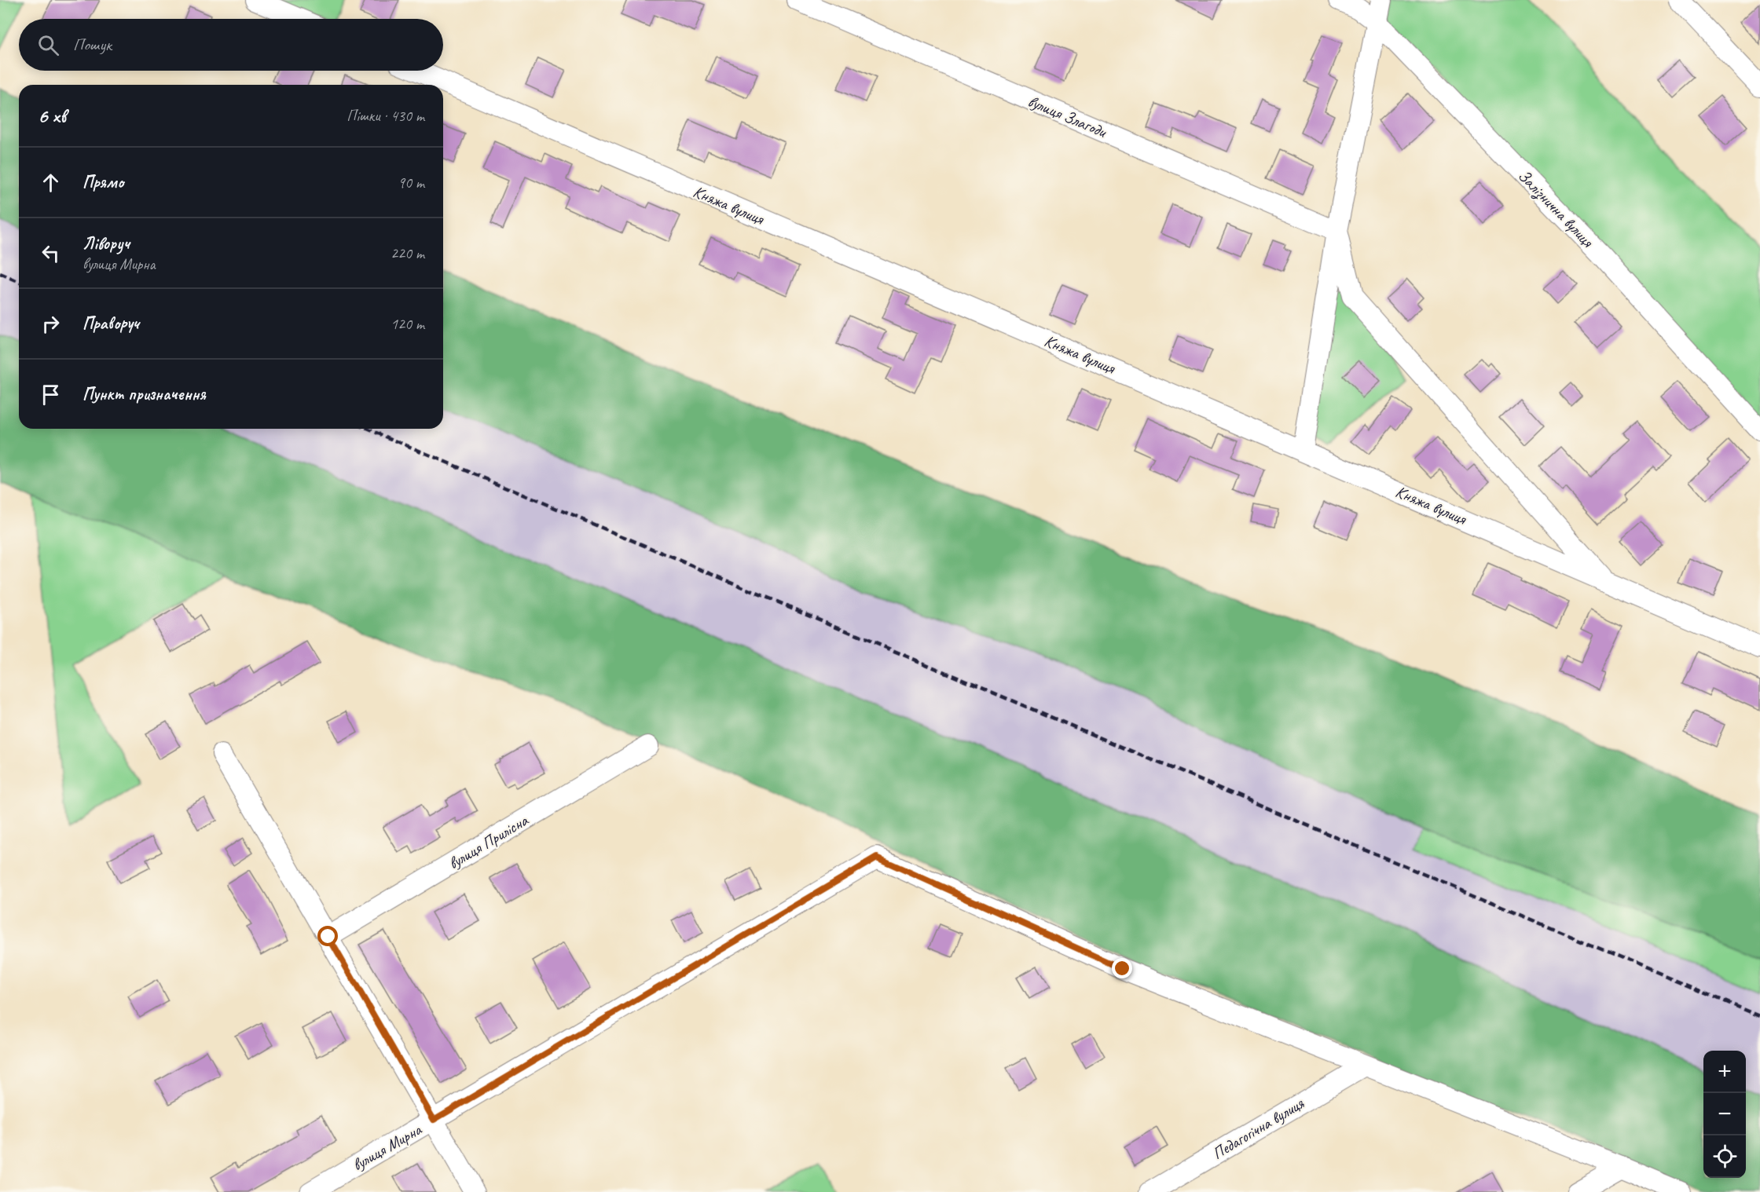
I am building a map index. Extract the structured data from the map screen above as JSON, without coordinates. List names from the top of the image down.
{
  "streets": {
    "street": [
      "вулиця Злагоди",
      "Княжа вулиця",
      "Залізнична вулиця",
      "вулиця Прилісна",
      "Педагогічна вулиця",
      "вулиця Мирна"
    ]
  },
  "crossings": [
    ["Педагогічна вулиця", "вулиця Мирна"]
  ],
  "page": {
    "search": "Пошук",
    "heading": ["6 хв", "Пішки · 430 m"],
    "list": [
      ["Прямо", "90 m"],
      ["Ліворуч", "вулиця Мирна", "220 m"],
      ["Праворуч", "120 m"],
      "Пункт призначення"
    ],
    "map_buttons": ["+", "−"]
  }
}
